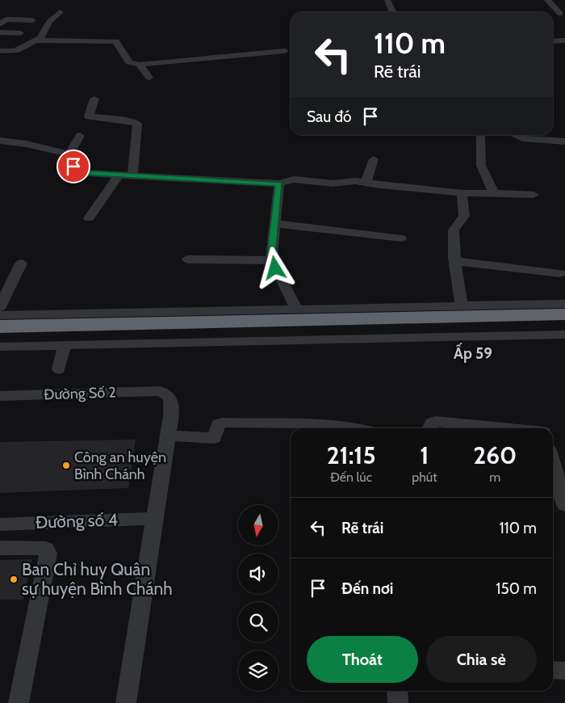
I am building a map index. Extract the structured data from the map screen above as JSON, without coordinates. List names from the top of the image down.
{
  "streets": {
    "street": ["Đường Số 2", "Đường số 4"]
  },
  "districts": ["Ấp 59"],
  "places": ["Công an huyện Bình Chánh", "Ban Chỉ huy Quân sự huyện Bình Chánh"],
  "north": "bottom",
  "page": {
    "turn": ["110 m", "Rẽ trái"],
    "then": "Sau đó",
    "eta": [
      "21:15",
      "Đến lúc",
      "1",
      "phút",
      "260",
      "m"
    ],
    "list": [
      {
        "name": "Rẽ trái",
        "value": "110 m"
      },
      {
        "name": "Đến nơi",
        "value": "150 m"
      }
    ],
    "buttons": ["Thoát", "Chia sẻ"]
  }
}
